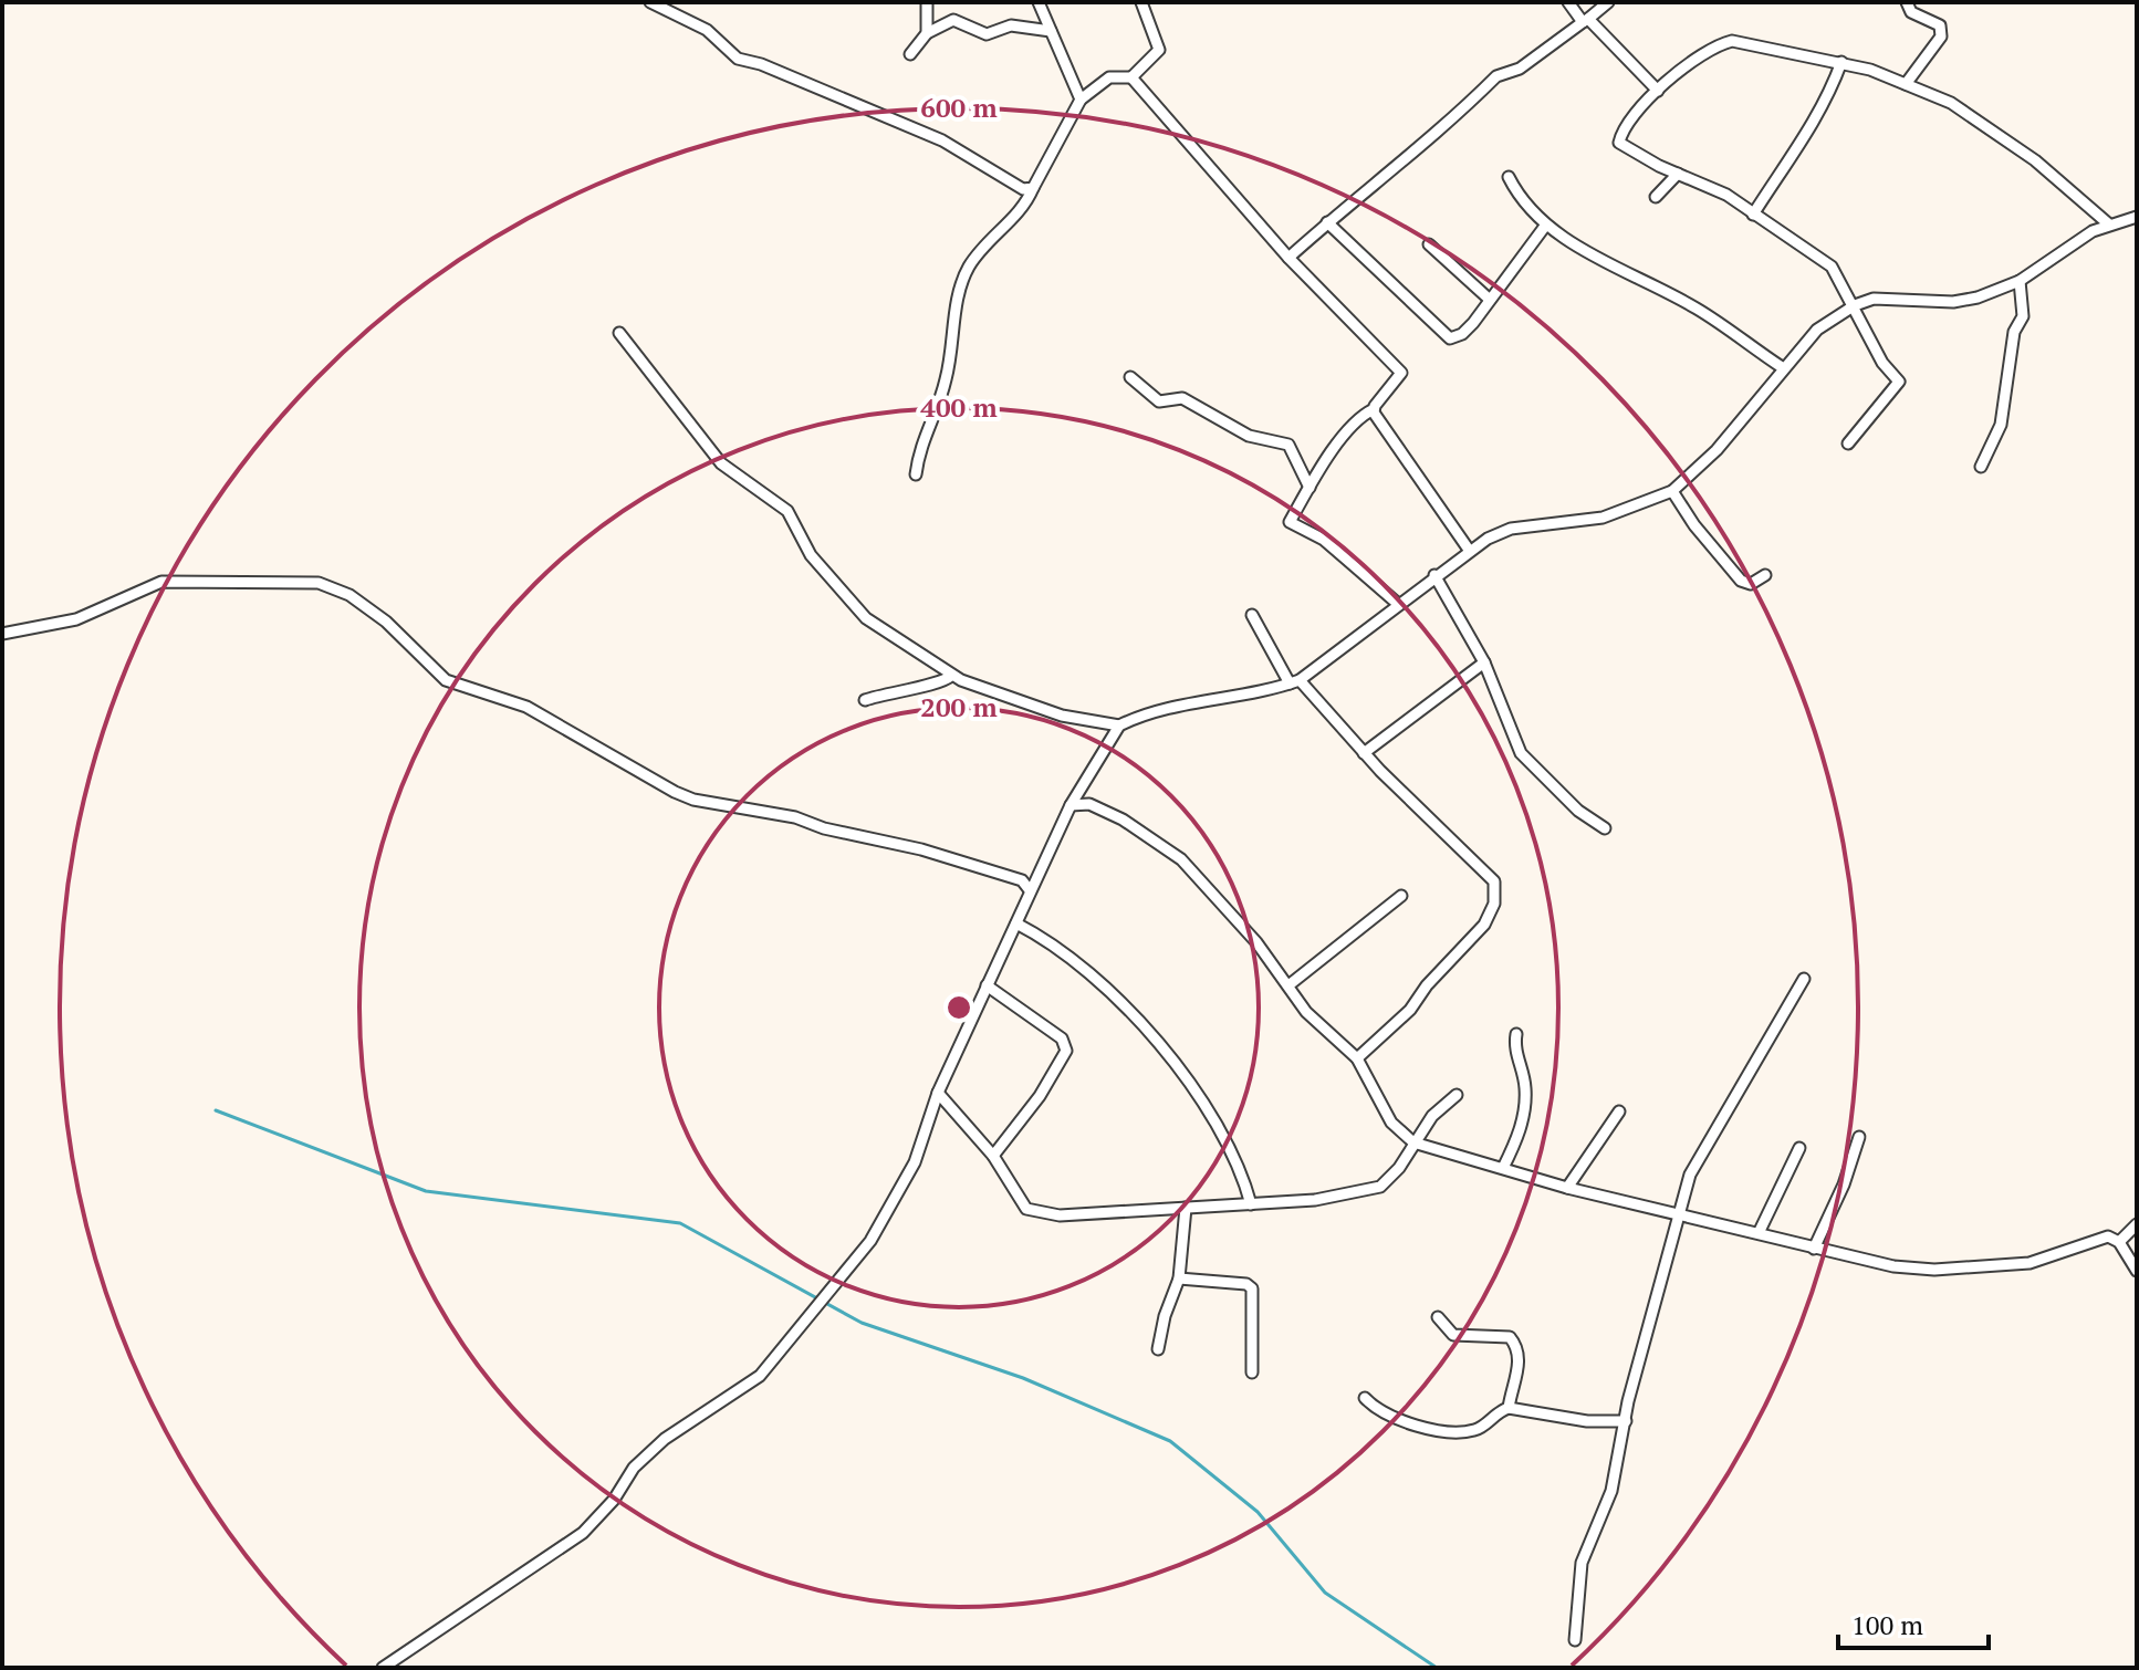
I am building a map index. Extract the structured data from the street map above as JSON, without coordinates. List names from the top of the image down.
{
  "scale_bar": "100 m",
  "rings": ["600 m", "400 m", "200 m"]
}
